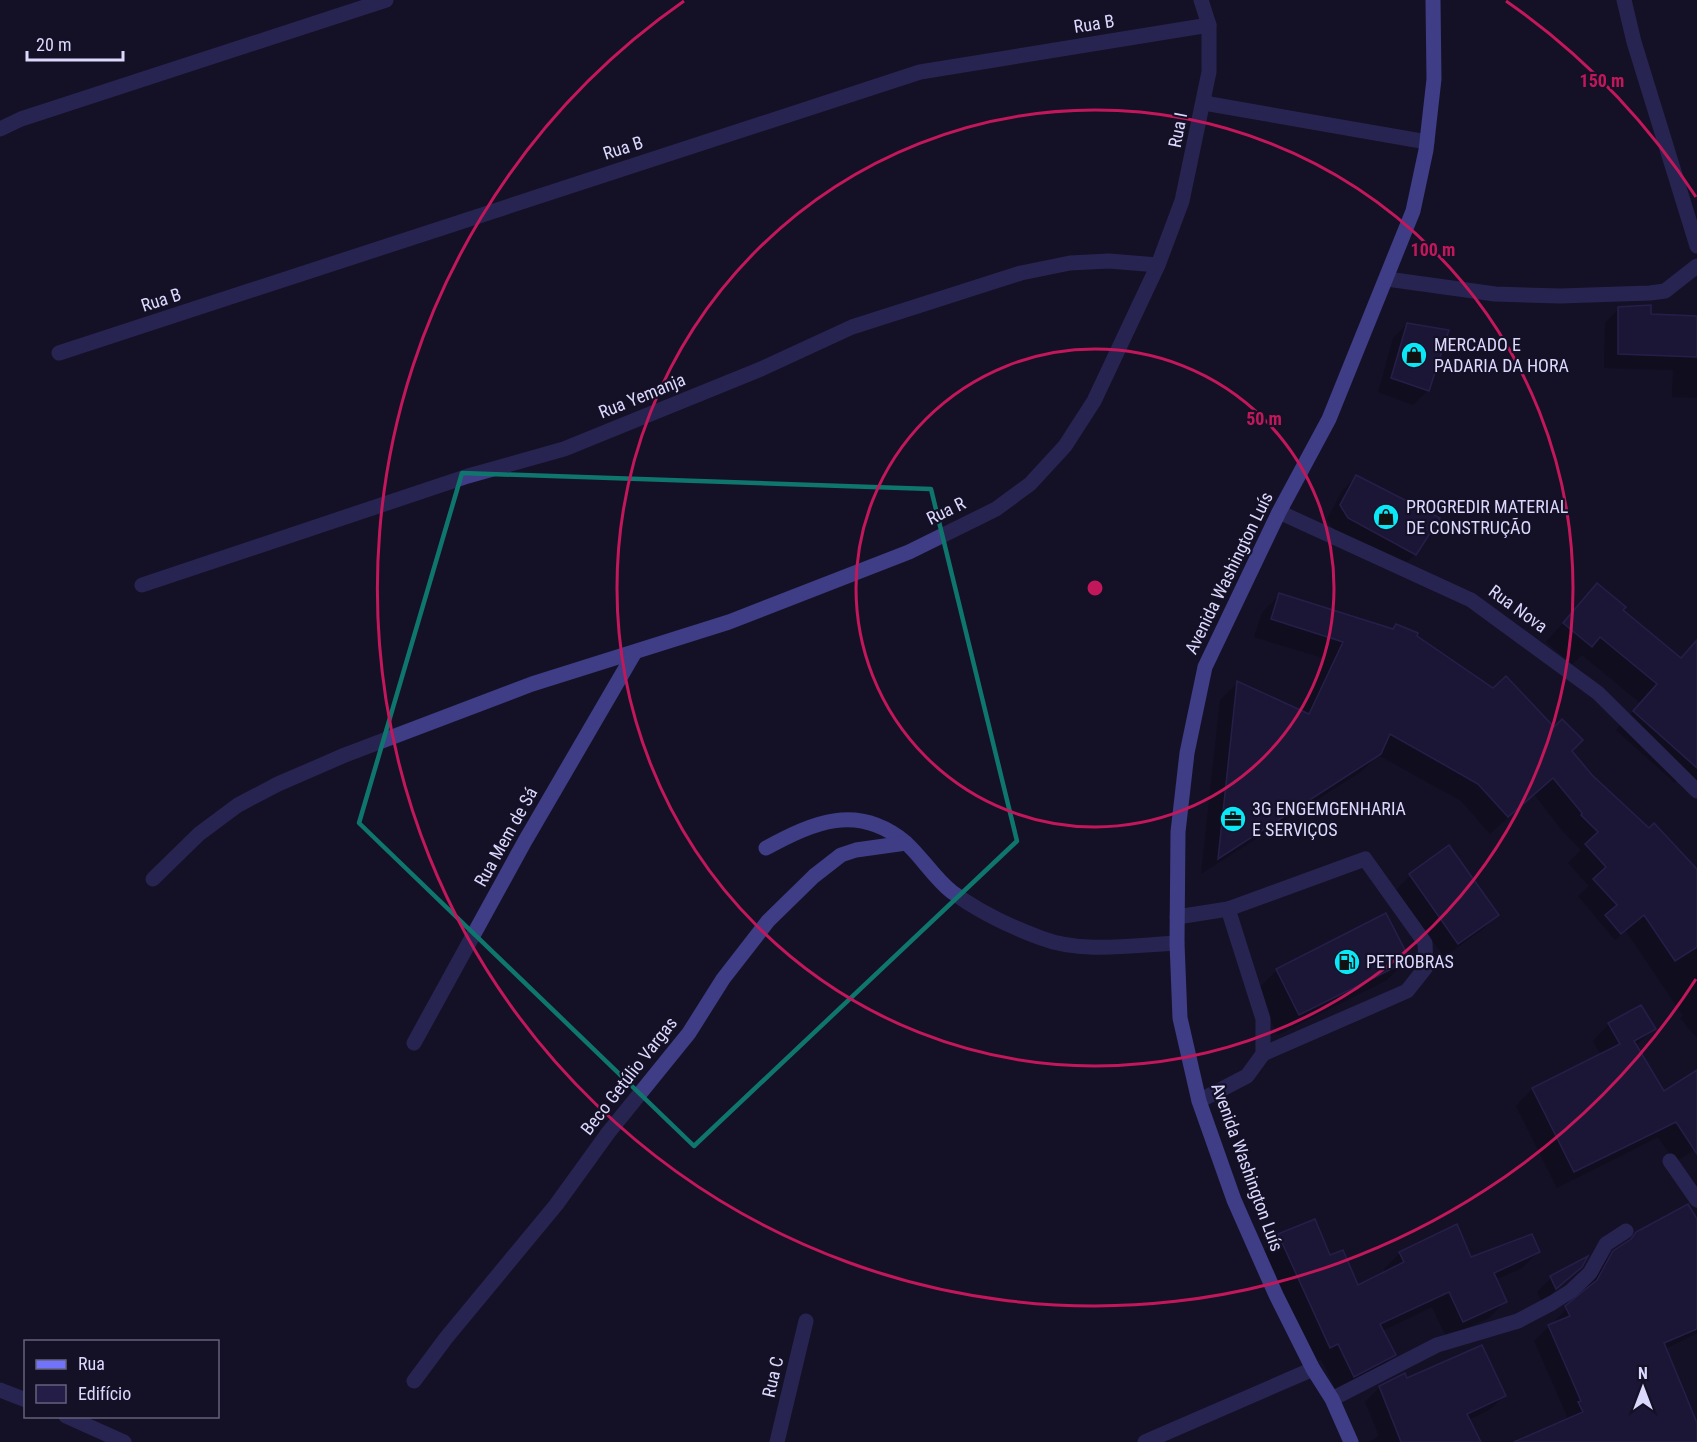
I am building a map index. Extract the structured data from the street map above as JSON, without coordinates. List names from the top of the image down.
{
  "streets": {
    "main road": ["Avenida Washington Luís"],
    "street": [
      "Rua B",
      "Rua I",
      "Rua Yemanja",
      "Rua R",
      "Rua Nova",
      "Rua Mem de Sá",
      "Beco Getúlio Vargas",
      "Rua C"
    ]
  },
  "crossings": [
    ["Rua B", "Rua I"],
    ["Rua I", "Rua Yemanja"],
    ["Rua I", "Rua R"],
    ["Rua Yemanja", "Rua R"],
    ["Rua R", "Rua Mem de Sá"],
    ["Avenida Washington Luís", "Rua Nova"]
  ],
  "places": {
    "shop": ["MERCADO E PADARIA DA HORA", "PROGREDIR MATERIAL DE CONSTRUÇÃO"],
    "office": ["3G ENGEMGENHARIA E SERVIÇOS"],
    "fuel station": ["PETROBRAS"]
  },
  "legend": ["Rua", "Edifício"],
  "scale_bar": "20 m",
  "north": "top",
  "rings": ["150 m", "100 m", "50 m"]
}
